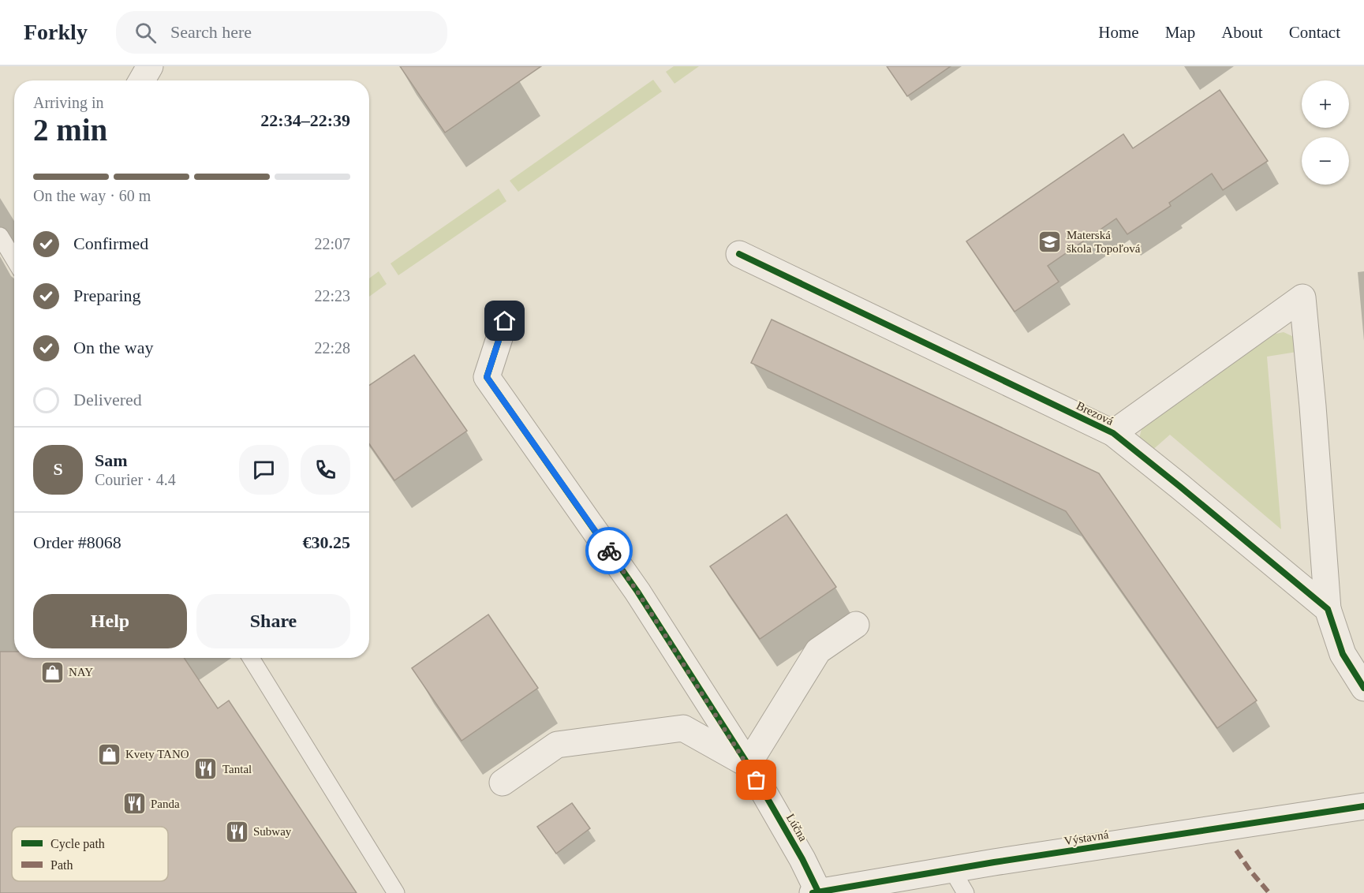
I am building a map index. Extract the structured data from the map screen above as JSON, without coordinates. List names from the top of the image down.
{
  "streets": {
    "street": ["Brezová", "Lúčna", "Výstavná"]
  },
  "crossings": [
    ["Lúčna", "Výstavná"]
  ],
  "places": {
    "school or university": ["Materská škola Topoľová"],
    "shop": ["NAY", "Kvety TANO"],
    "restaurant": ["Tantal", "Panda", "Subway"]
  },
  "legend": ["Cycle path", "Path"],
  "page": {
    "header": "Forkly",
    "search": "Search here",
    "nav": [
      "Home",
      "Map",
      "About",
      "Contact"
    ],
    "map_buttons": ["+", "−"],
    "heading": ["2 min", "Arriving in", "22:34–22:39"],
    "panel": [
      "Sam",
      "Courier · 4.4",
      "Order #8068",
      "€30.25"
    ],
    "bar": "On the way · 60 m",
    "list": [
      ["Confirmed", "22:07"],
      ["Preparing", "22:23"],
      ["On the way", "22:28"],
      "Delivered"
    ],
    "round": "S",
    "buttons": ["Help", "Share"]
  }
}
